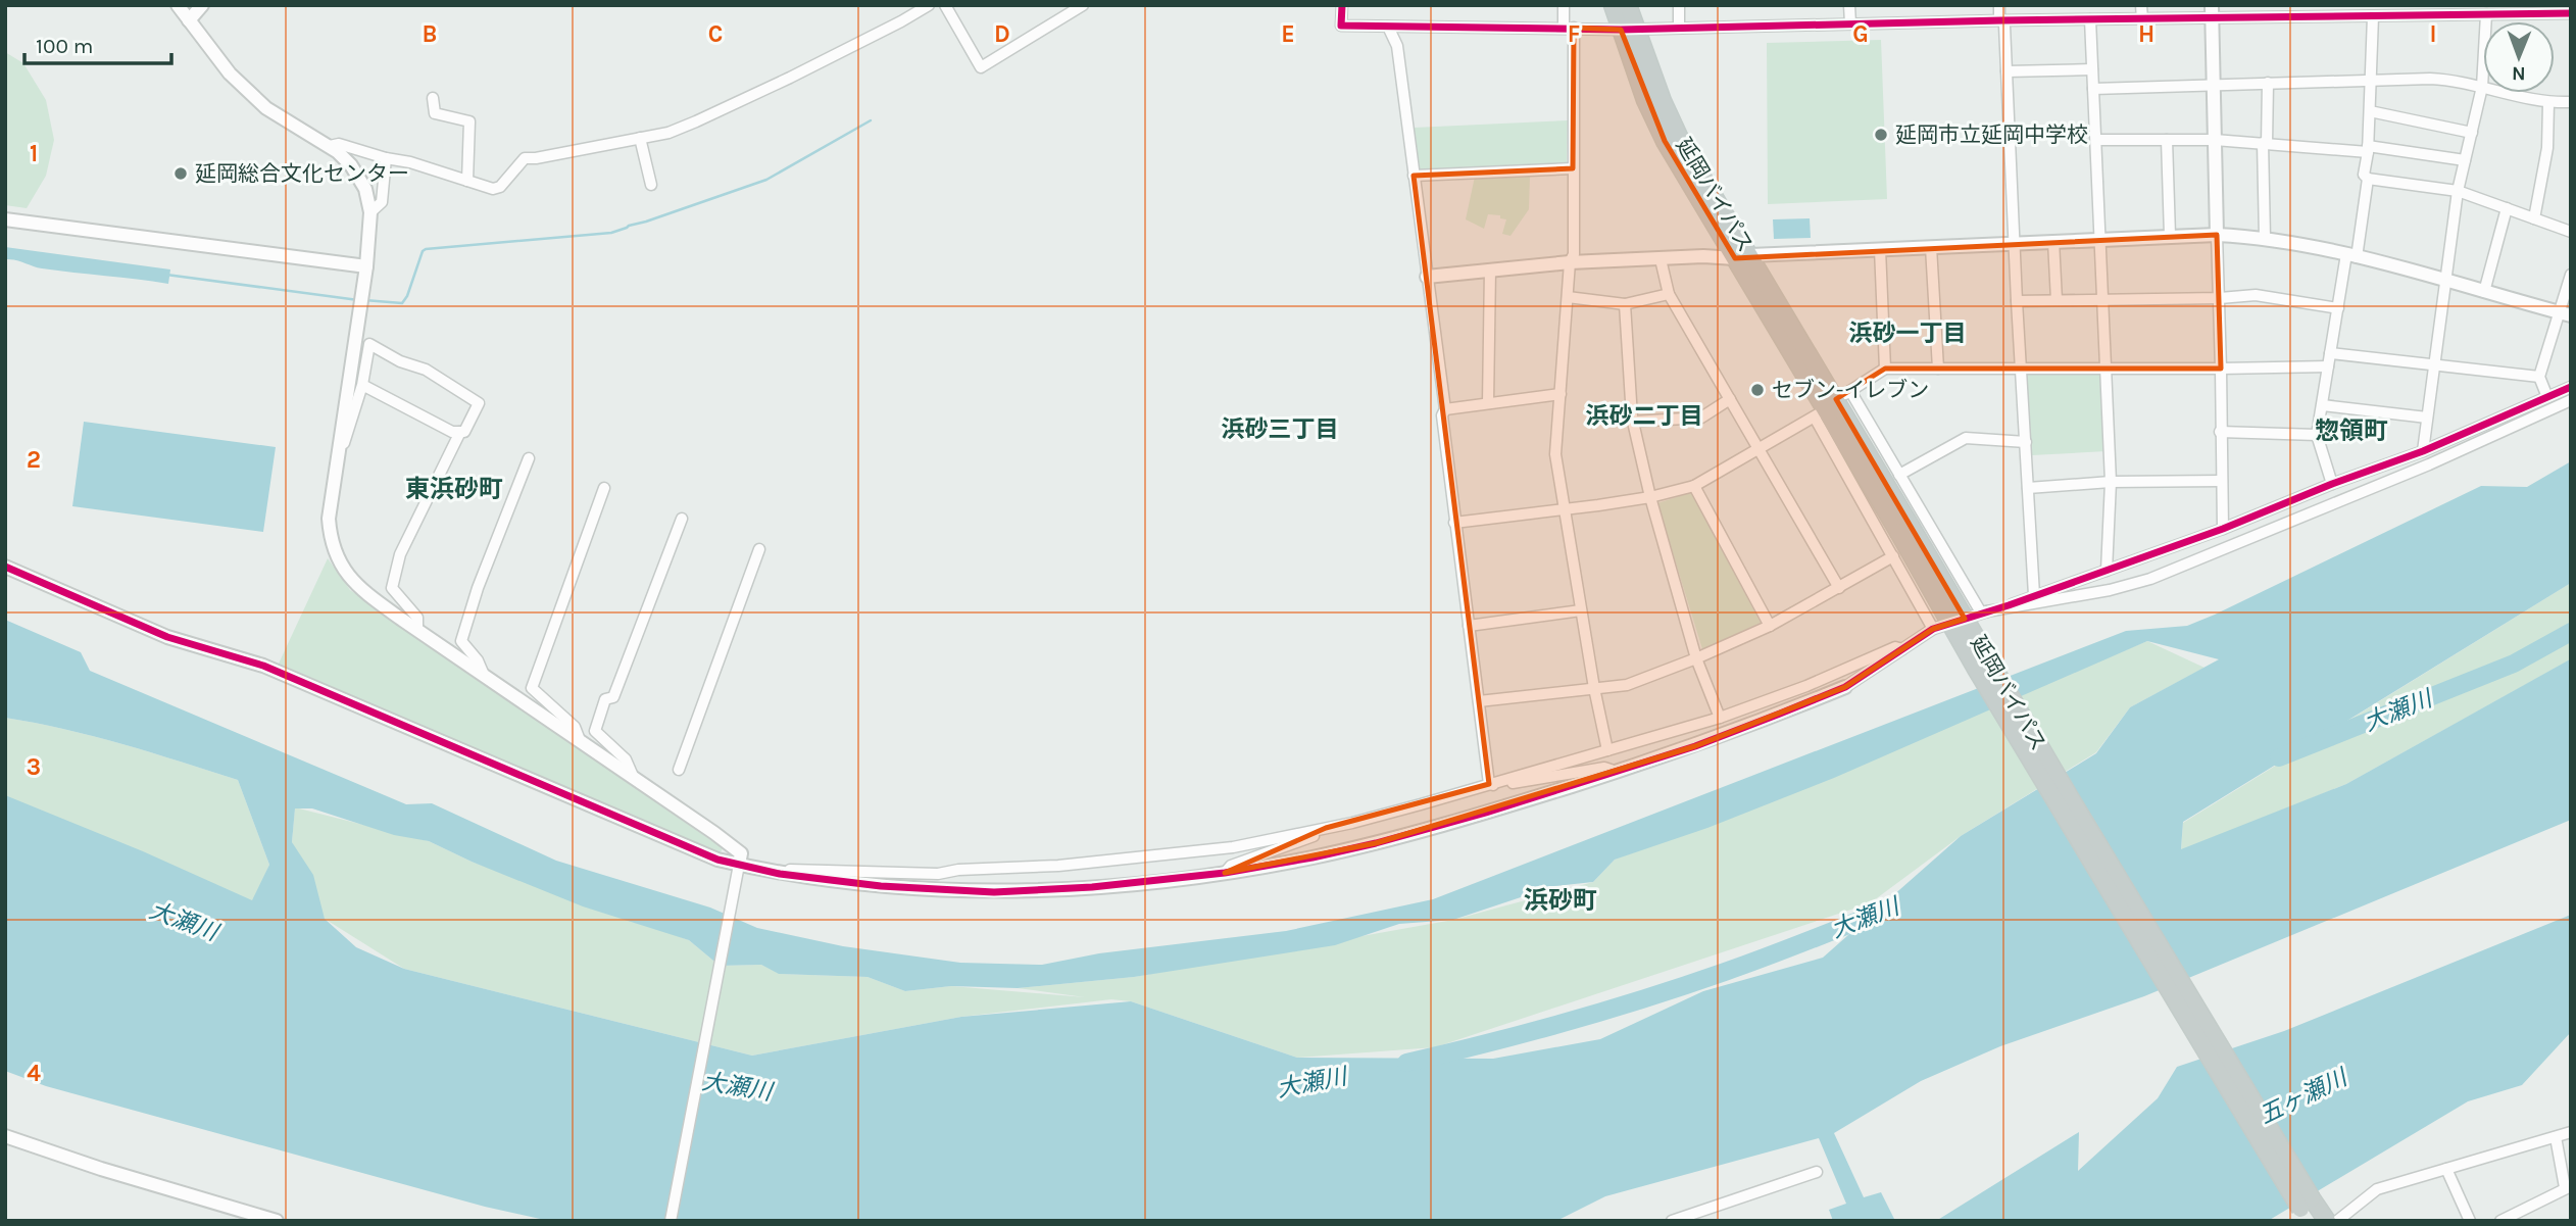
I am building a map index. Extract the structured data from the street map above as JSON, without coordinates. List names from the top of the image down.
{
  "streets": {
    "highway": ["延岡バイパス"]
  },
  "districts": [
    "浜砂一丁目",
    "浜砂二丁目",
    "浜砂三丁目",
    "惣領町",
    "東浜砂町",
    "浜砂町"
  ],
  "water": ["大瀬川", "五ヶ瀬川"],
  "places": ["延岡市立延岡中学校", "延岡総合文化センター", "セブン-イレブン"],
  "scale_bar": "100 m",
  "north": "bottom",
  "grid": {
    "columns": [
      "B",
      "C",
      "D",
      "E",
      "F",
      "G",
      "H",
      "I"
    ],
    "rows": [
      "1",
      "2",
      "3",
      "4"
    ]
  }
}
